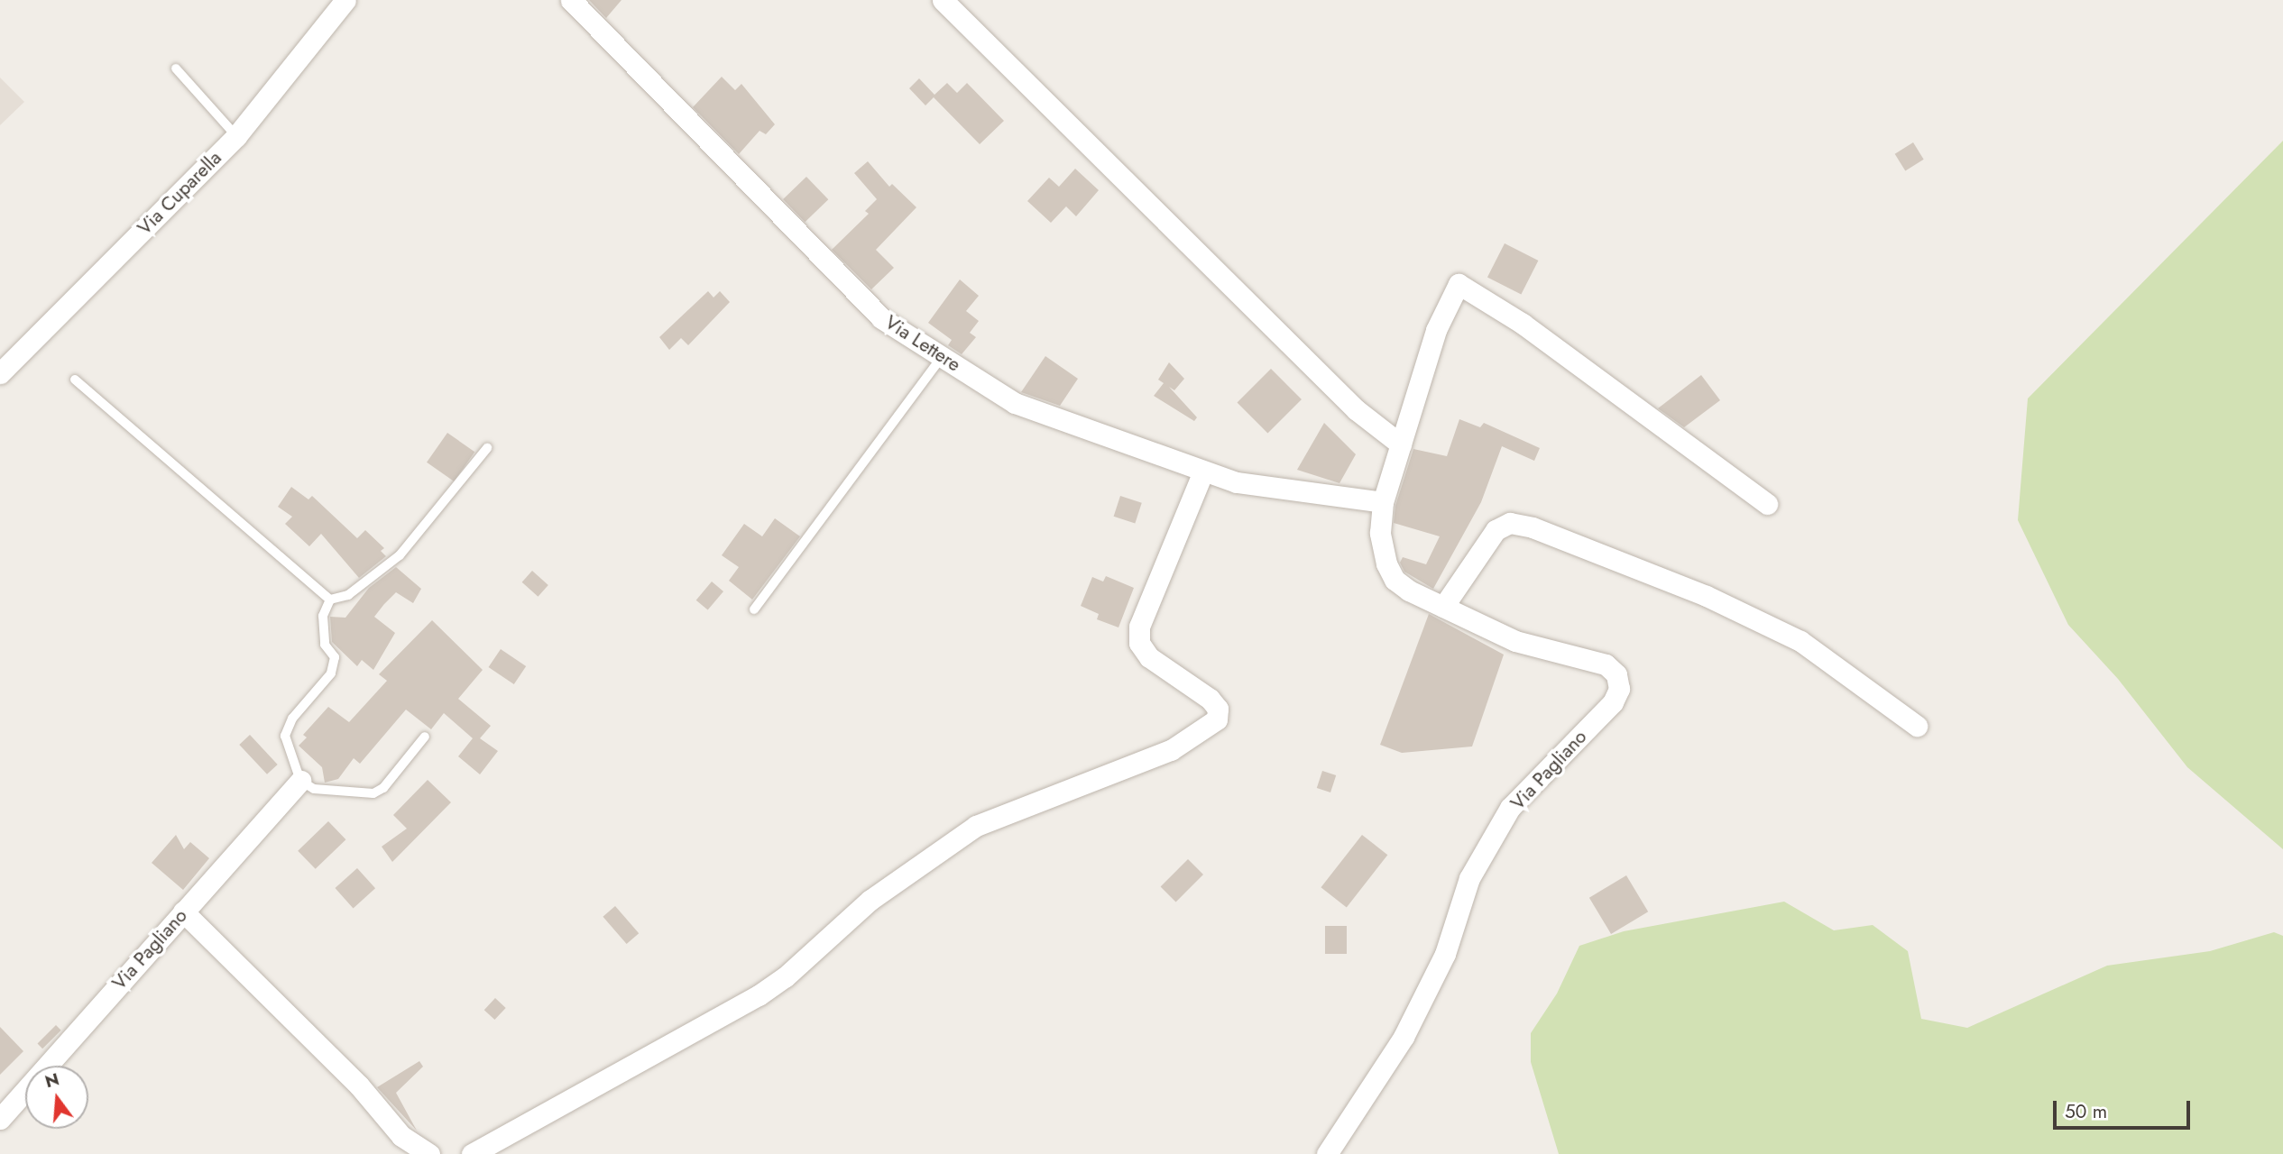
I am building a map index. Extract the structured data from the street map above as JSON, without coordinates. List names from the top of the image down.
{
  "streets": {
    "street": ["Via Cuparella", "Via Lettere", "Via Pagliano"]
  },
  "crossings": [
    ["Via Lettere", "Via Pagliano"]
  ],
  "scale_bar": "50 m",
  "north": "top"
}
